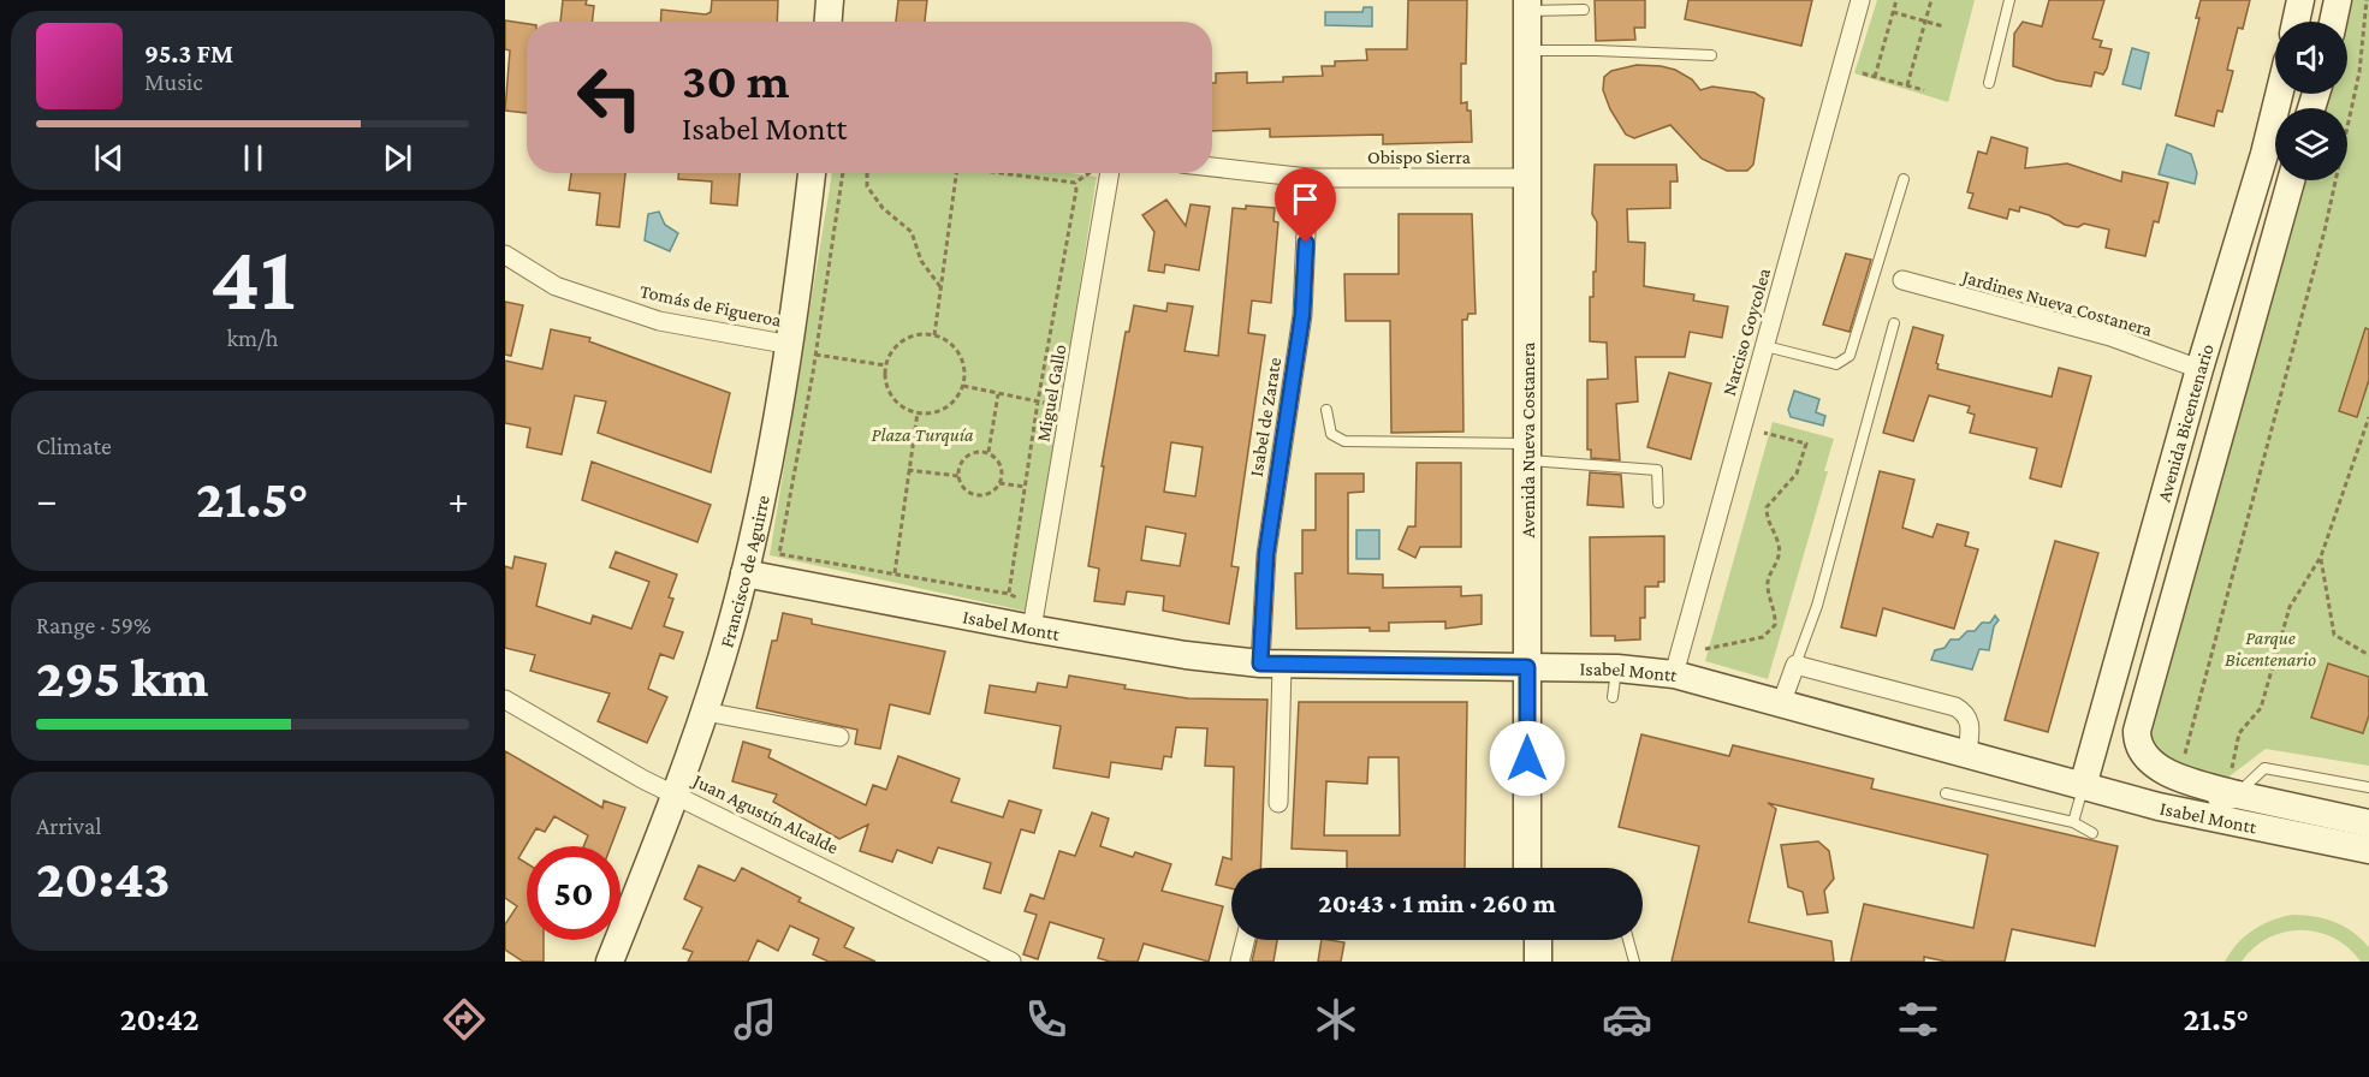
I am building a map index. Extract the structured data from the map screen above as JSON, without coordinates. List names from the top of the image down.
{
  "streets": {
    "main road": [
      "Avenida Bicentenario",
      "Avenida Nueva Costanera",
      "Francisco de Aguirre",
      "Isabel Montt"
    ],
    "street": [
      "Obispo Sierra",
      "Jardines Nueva Costanera",
      "Tomás de Figueroa",
      "Narciso Goycolea",
      "Miguel Gallo",
      "Isabel de Zarate",
      "Juan Agustín Alcalde"
    ]
  },
  "crossings": [
    ["Obispo Sierra", "Isabel de Zarate"],
    ["Obispo Sierra", "Avenida Nueva Costanera"],
    ["Jardines Nueva Costanera", "Avenida Bicentenario"],
    ["Tomás de Figueroa", "Francisco de Aguirre"],
    ["Narciso Goycolea", "Isabel Montt"],
    ["Miguel Gallo", "Isabel Montt"],
    ["Isabel de Zarate", "Isabel Montt"],
    ["Avenida Bicentenario", "Isabel Montt"],
    ["Avenida Nueva Costanera", "Isabel Montt"],
    ["Francisco de Aguirre", "Isabel Montt"],
    ["Francisco de Aguirre", "Juan Agustín Alcalde"]
  ],
  "parks": ["Plaza Turquía", "Parque Bicentenario"],
  "page": {
    "turn": ["30 m", "Isabel Montt"],
    "song": ["95.3 FM", "Music"],
    "tile": [
      ["41", "km/h"],
      "Climate",
      ["Range · 59%", "295 km"],
      ["Arrival", "20:43"]
    ],
    "heat": ["−", "21.5°", "+"],
    "limit": "50",
    "trip": "20:43 · 1 min · 260 m",
    "tabs": ["20:42", "21.5°"]
  }
}
